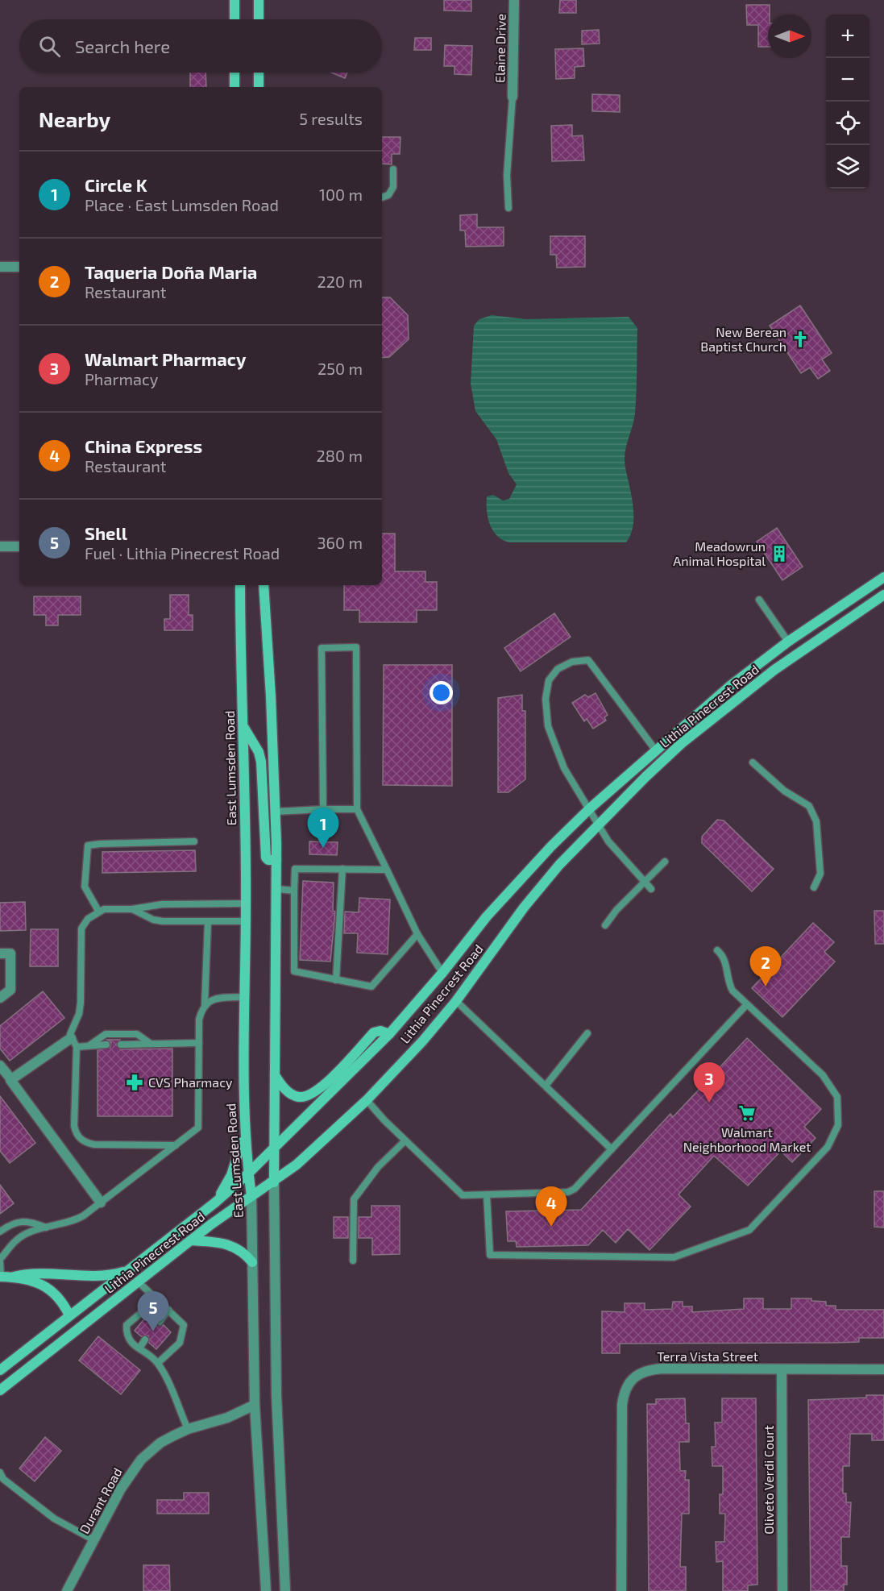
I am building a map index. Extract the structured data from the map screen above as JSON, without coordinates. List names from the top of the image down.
{
  "streets": {
    "main road": ["Lithia Pinecrest Road", "East Lumsden Road"],
    "street": [
      "Elaine Drive",
      "Terra Vista Street",
      "Oliveto Verdi Court",
      "Durant Road"
    ]
  },
  "crossings": [
    ["Lithia Pinecrest Road", "East Lumsden Road"],
    ["East Lumsden Road", "Durant Road"],
    ["Terra Vista Street", "Oliveto Verdi Court"]
  ],
  "places": {
    "church": ["New Berean Baptist Church"],
    "building": ["Meadowrun Animal Hospital"],
    "pharmacy": ["CVS Pharmacy"],
    "supermarket": ["Walmart Neighborhood Market"]
  },
  "north": "right",
  "page": {
    "map_buttons": ["+", "−"],
    "search": "Search here",
    "heading": ["Nearby", "5 results"],
    "list": [
      {
        "mark": "1",
        "name": "Circle K",
        "note": "Place · East Lumsden Road",
        "value": "100 m"
      },
      {
        "mark": "2",
        "name": "Taqueria Doña Maria",
        "note": "Restaurant",
        "value": "220 m"
      },
      {
        "mark": "3",
        "name": "Walmart Pharmacy",
        "note": "Pharmacy",
        "value": "250 m"
      },
      {
        "mark": "4",
        "name": "China Express",
        "note": "Restaurant",
        "value": "280 m"
      },
      {
        "mark": "5",
        "name": "Shell",
        "note": "Fuel · Lithia Pinecrest Road",
        "value": "360 m"
      }
    ],
    "pins": [
      "1",
      "2",
      "3",
      "4",
      "5"
    ]
  }
}
